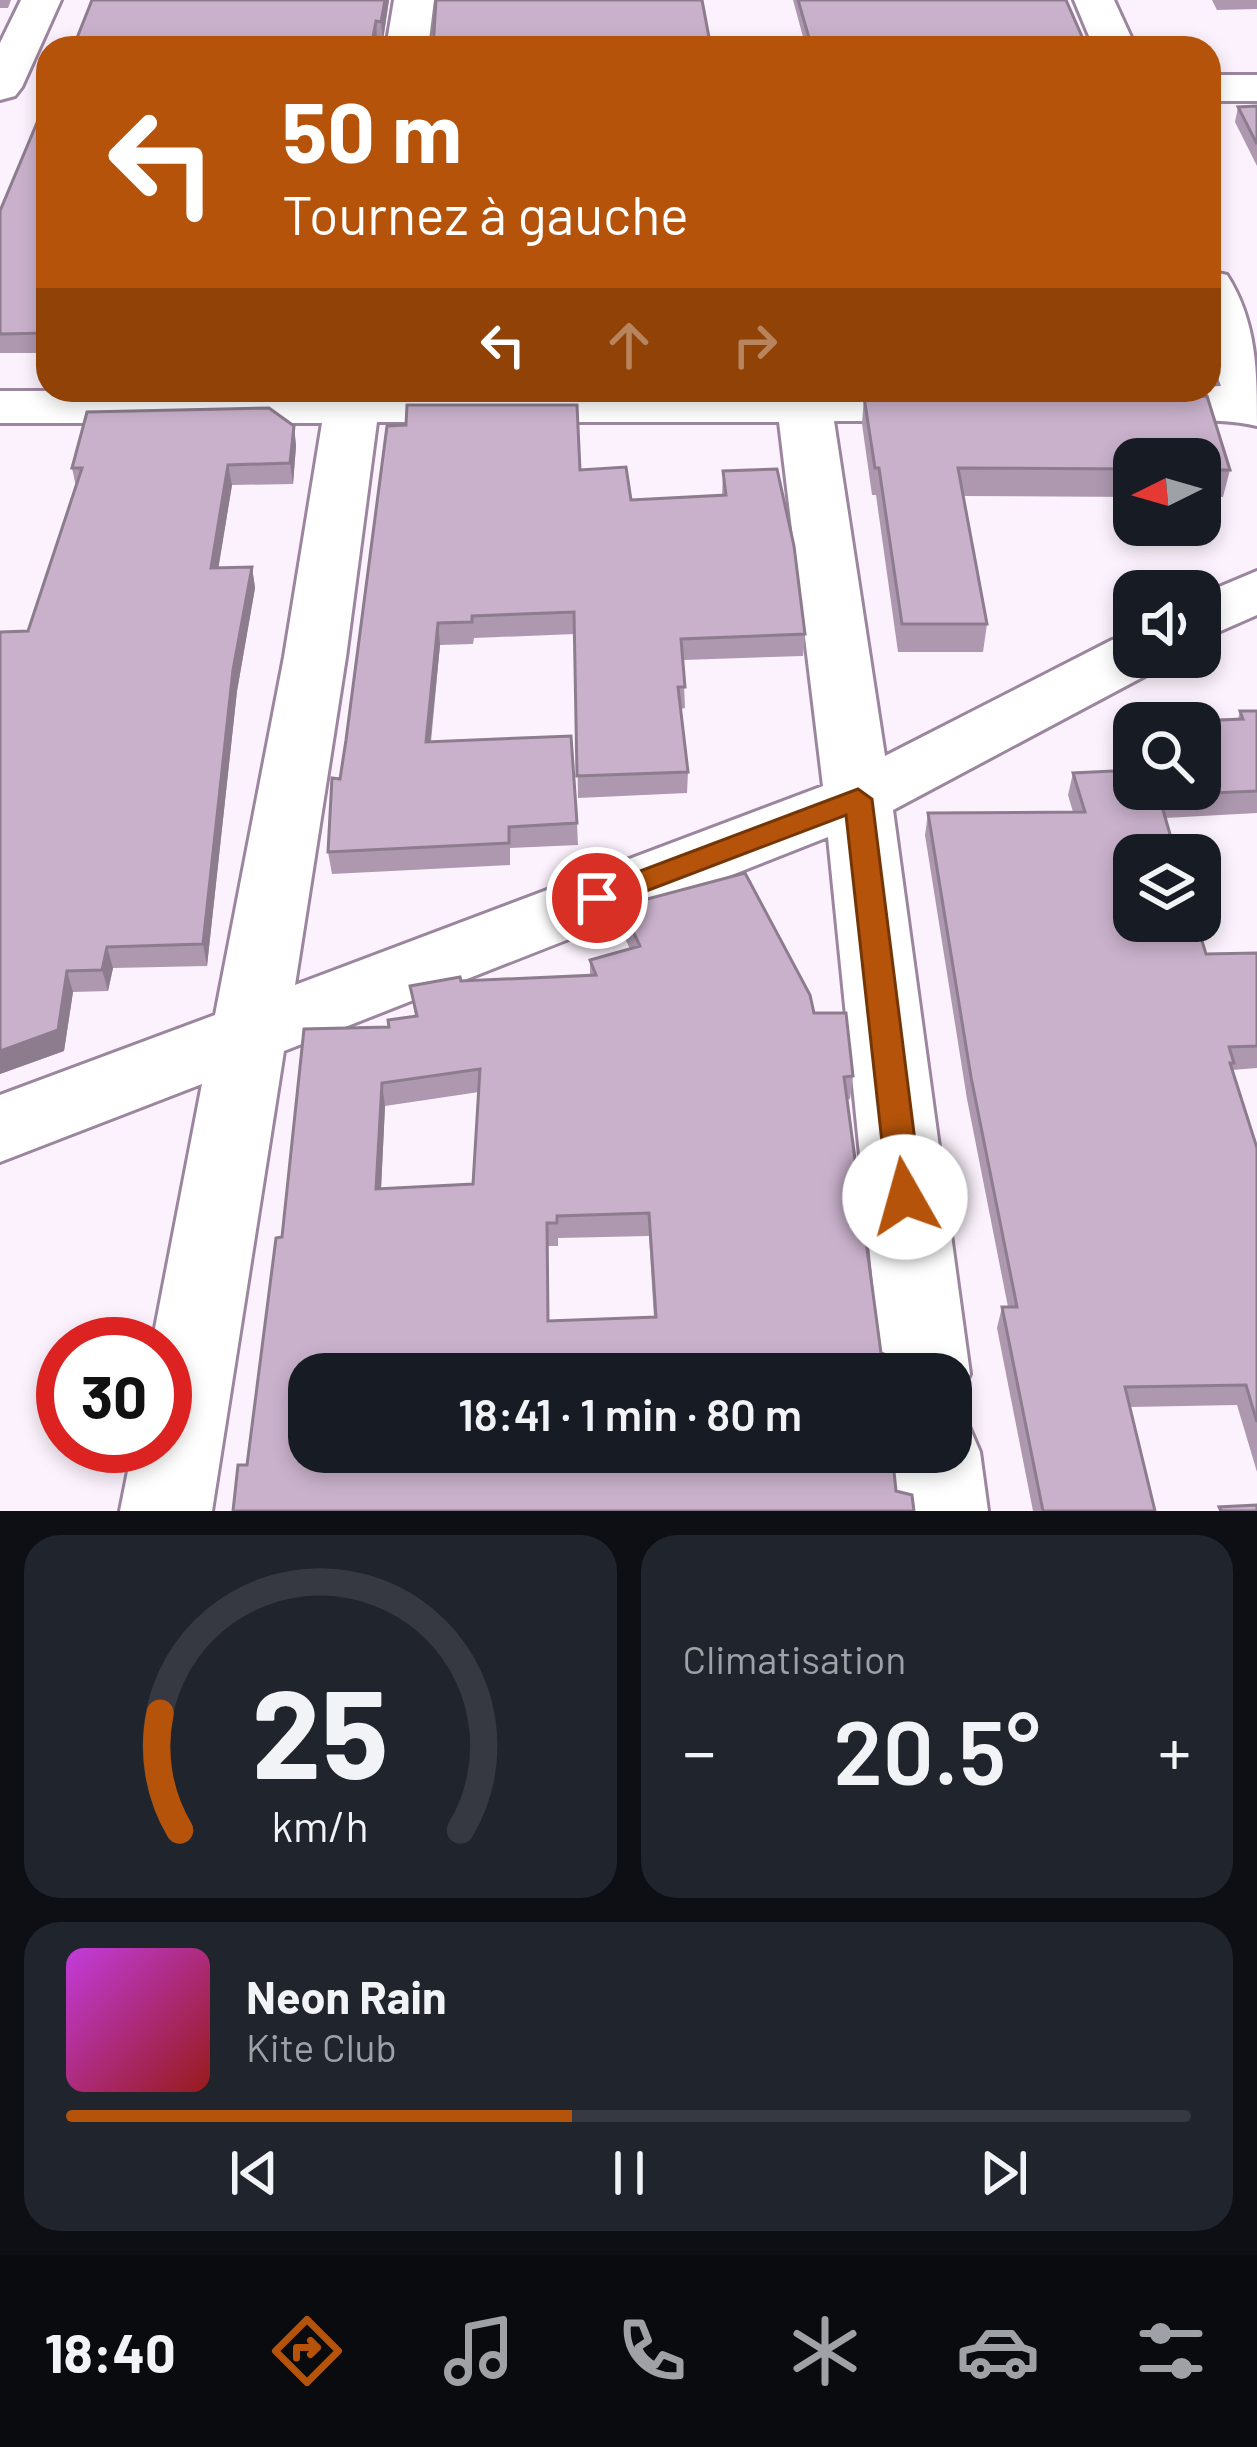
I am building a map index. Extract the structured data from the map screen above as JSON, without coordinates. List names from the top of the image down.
{
  "north": "left",
  "page": {
    "turn": ["50 m", "Tournez à gauche"],
    "limit": "30",
    "trip": "18:41 · 1 min · 80 m",
    "tile": "Climatisation",
    "heat": ["−", "20.5°", "+"],
    "song": ["Neon Rain", "Kite Club"],
    "tabs": "18:40",
    "gauge": ["25", "km/h"]
  }
}
